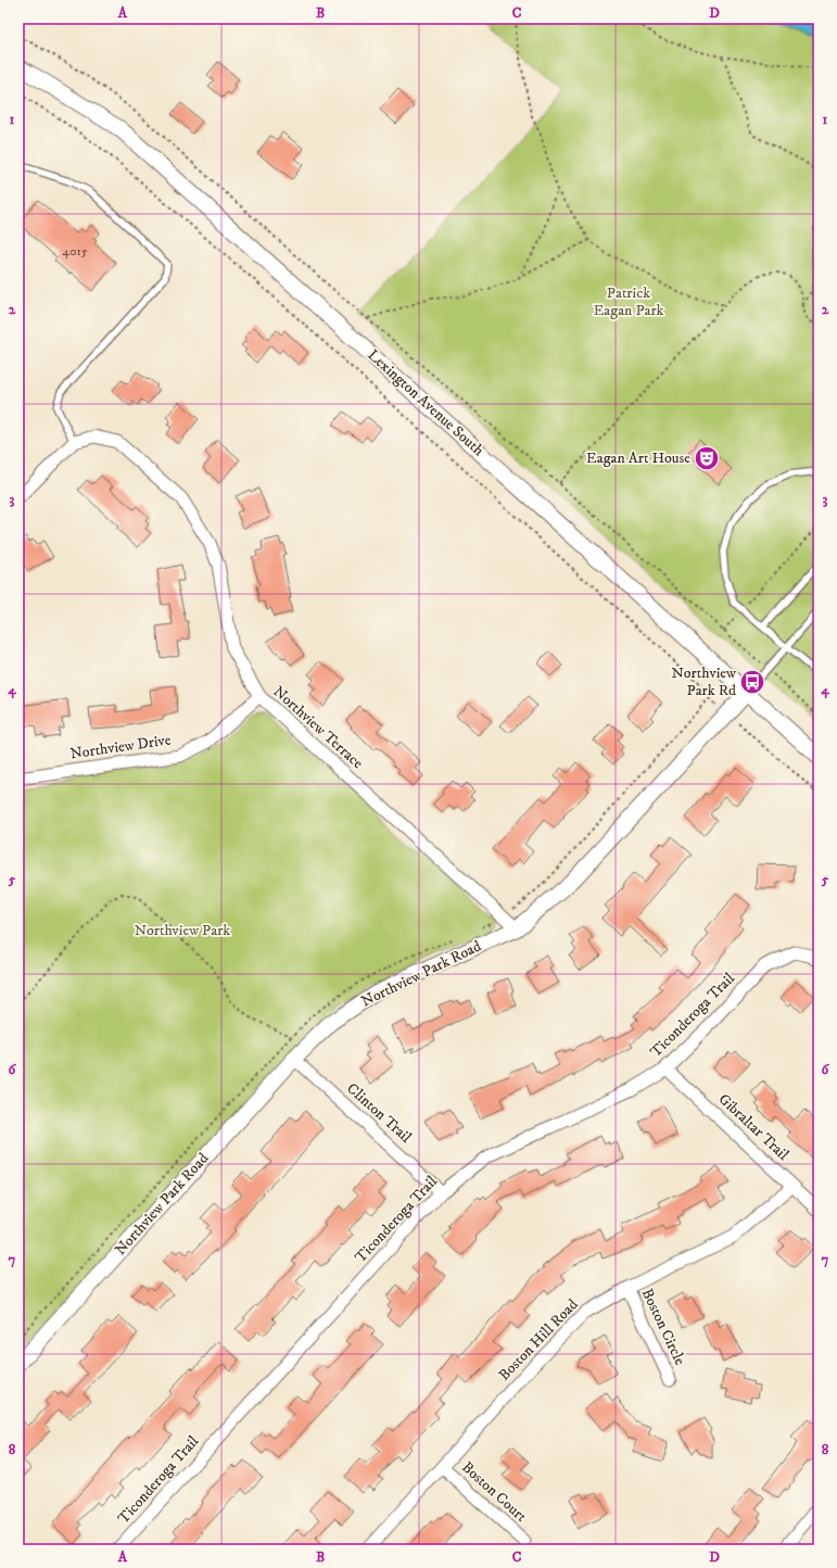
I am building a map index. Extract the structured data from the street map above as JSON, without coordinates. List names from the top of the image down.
{
  "streets": {
    "street": [
      "Lexington Avenue South",
      "Northview Terrace",
      "Northview Drive",
      "Northview Park Road",
      "Ticonderoga Trail",
      "Clinton Trail",
      "Gibraltar Trail",
      "Boston Circle",
      "Boston Hill Road",
      "Boston Court"
    ]
  },
  "crossings": [
    ["Lexington Avenue South", "Northview Park Road"],
    ["Northview Terrace", "Northview Drive"],
    ["Northview Terrace", "Northview Park Road"],
    ["Northview Park Road", "Clinton Trail"],
    ["Ticonderoga Trail", "Clinton Trail"],
    ["Ticonderoga Trail", "Gibraltar Trail"],
    ["Gibraltar Trail", "Boston Hill Road"],
    ["Boston Circle", "Boston Hill Road"],
    ["Boston Hill Road", "Boston Court"]
  ],
  "parks": ["Patrick Eagan Park", "Northview Park"],
  "places": {
    "theatre": ["Eagan Art House"],
    "bus stop": ["Northview Park Rd"]
  },
  "house_numbers": ["4015"],
  "grid": {
    "columns": [
      "A",
      "B",
      "C",
      "D"
    ],
    "rows": [
      "1",
      "2",
      "3",
      "4",
      "5",
      "6",
      "7",
      "8"
    ]
  }
}
